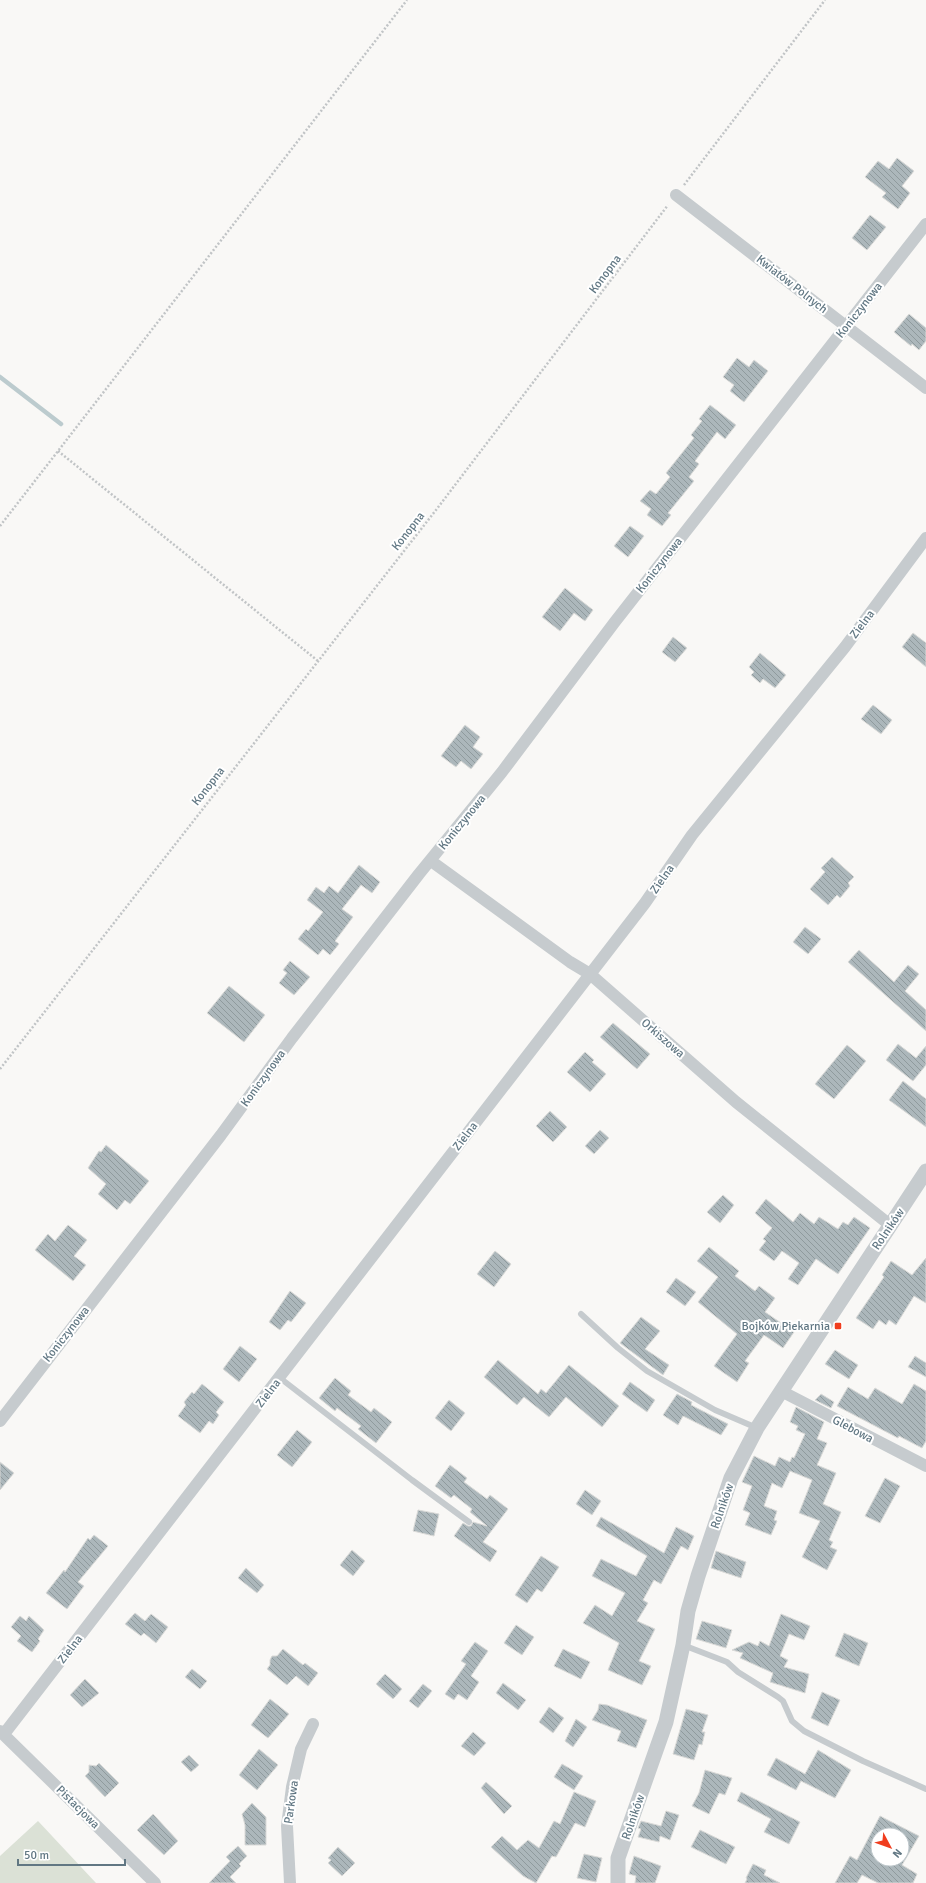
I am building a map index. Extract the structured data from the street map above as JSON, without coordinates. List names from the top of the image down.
{
  "streets": {
    "street": [
      "Kwiatów Polnych",
      "Koniczynowa",
      "Zielna",
      "Orkiszowa",
      "Rolników",
      "Glebowa",
      "Parkowa",
      "Pistacjowa"
    ],
    "path": ["Konopna"]
  },
  "crossings": [
    ["Konopna", "Kwiatów Polnych"],
    ["Kwiatów Polnych", "Koniczynowa"],
    ["Koniczynowa", "Orkiszowa"],
    ["Zielna", "Orkiszowa"],
    ["Zielna", "Pistacjowa"],
    ["Orkiszowa", "Rolników"],
    ["Rolników", "Glebowa"]
  ],
  "places": {
    "transit": ["Bojków Piekarnia"]
  },
  "scale_bar": "50 m",
  "north": "bottom right"
}
